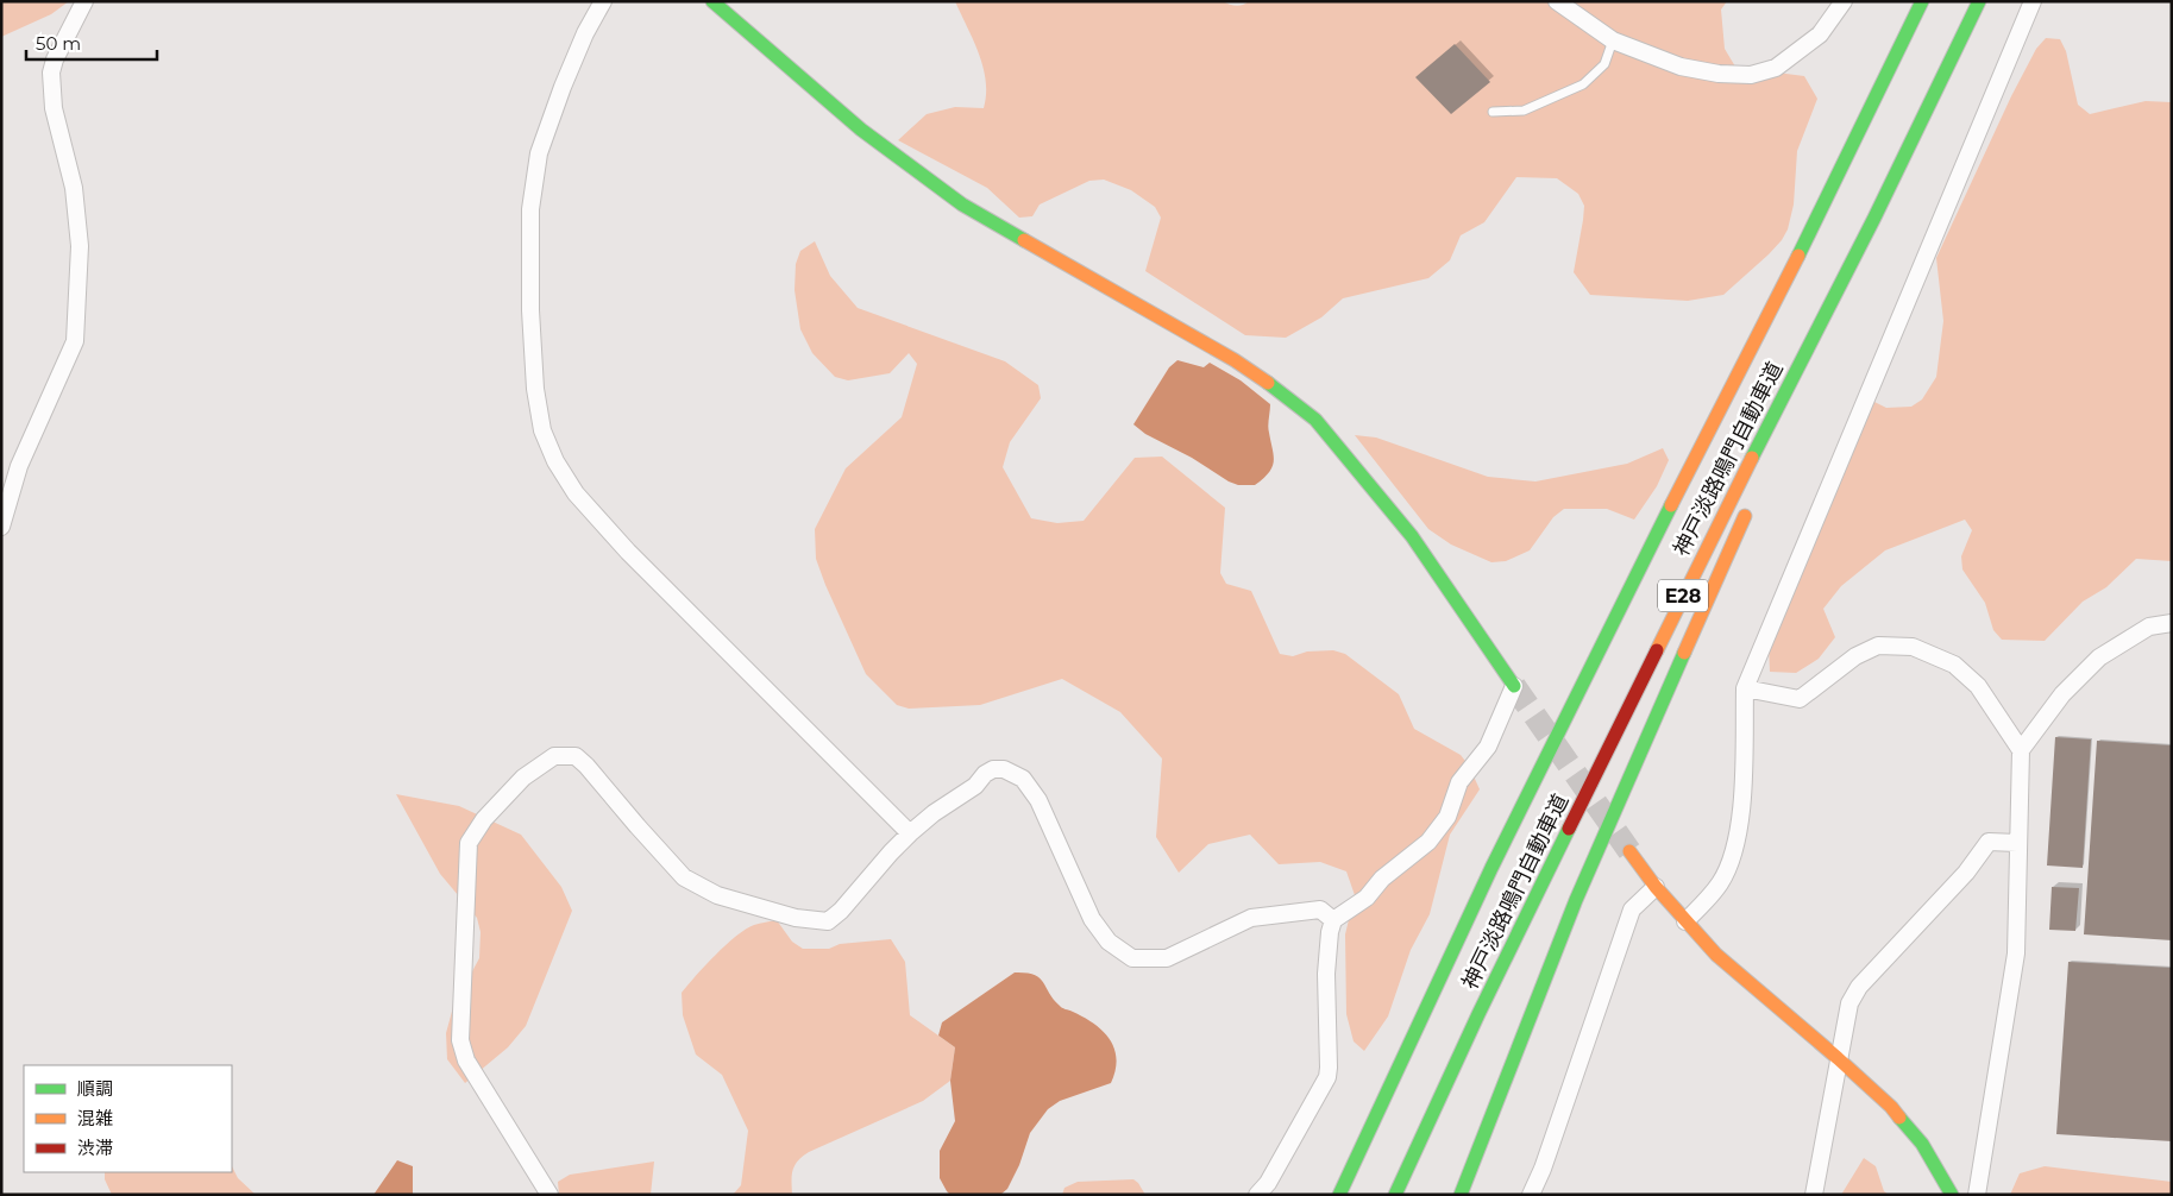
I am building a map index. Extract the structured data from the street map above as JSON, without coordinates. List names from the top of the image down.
{
  "streets": {
    "main road": ["神戸淡路鳴門自動車道", "E28"]
  },
  "legend": ["順調", "混雑", "渋滞"],
  "scale_bar": "50 m"
}
